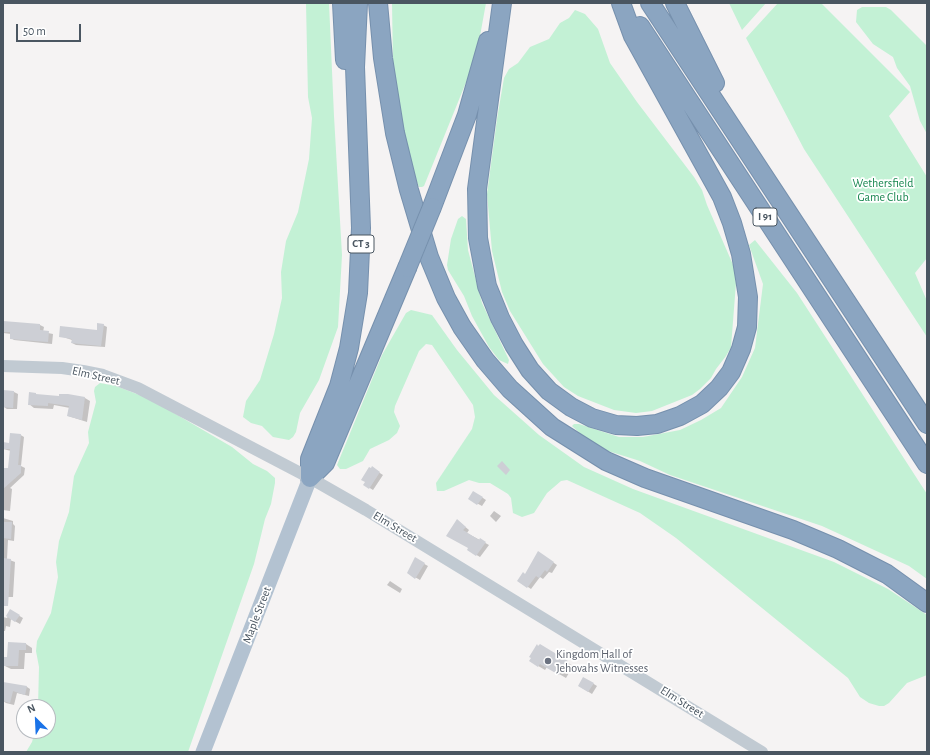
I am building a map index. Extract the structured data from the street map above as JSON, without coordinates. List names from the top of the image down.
{
  "streets": {
    "highway": ["I 91", "CT 3"],
    "main road": ["Maple Street"],
    "street": ["Elm Street"]
  },
  "crossings": [
    ["CT 3", "Elm Street"],
    ["CT 3", "Maple Street"],
    ["Elm Street", "Maple Street"]
  ],
  "parks": ["Wethersfield Game Club"],
  "places": ["Kingdom Hall of Jehovahs Witnesses"],
  "scale_bar": "50 m",
  "north": "top left"
}
